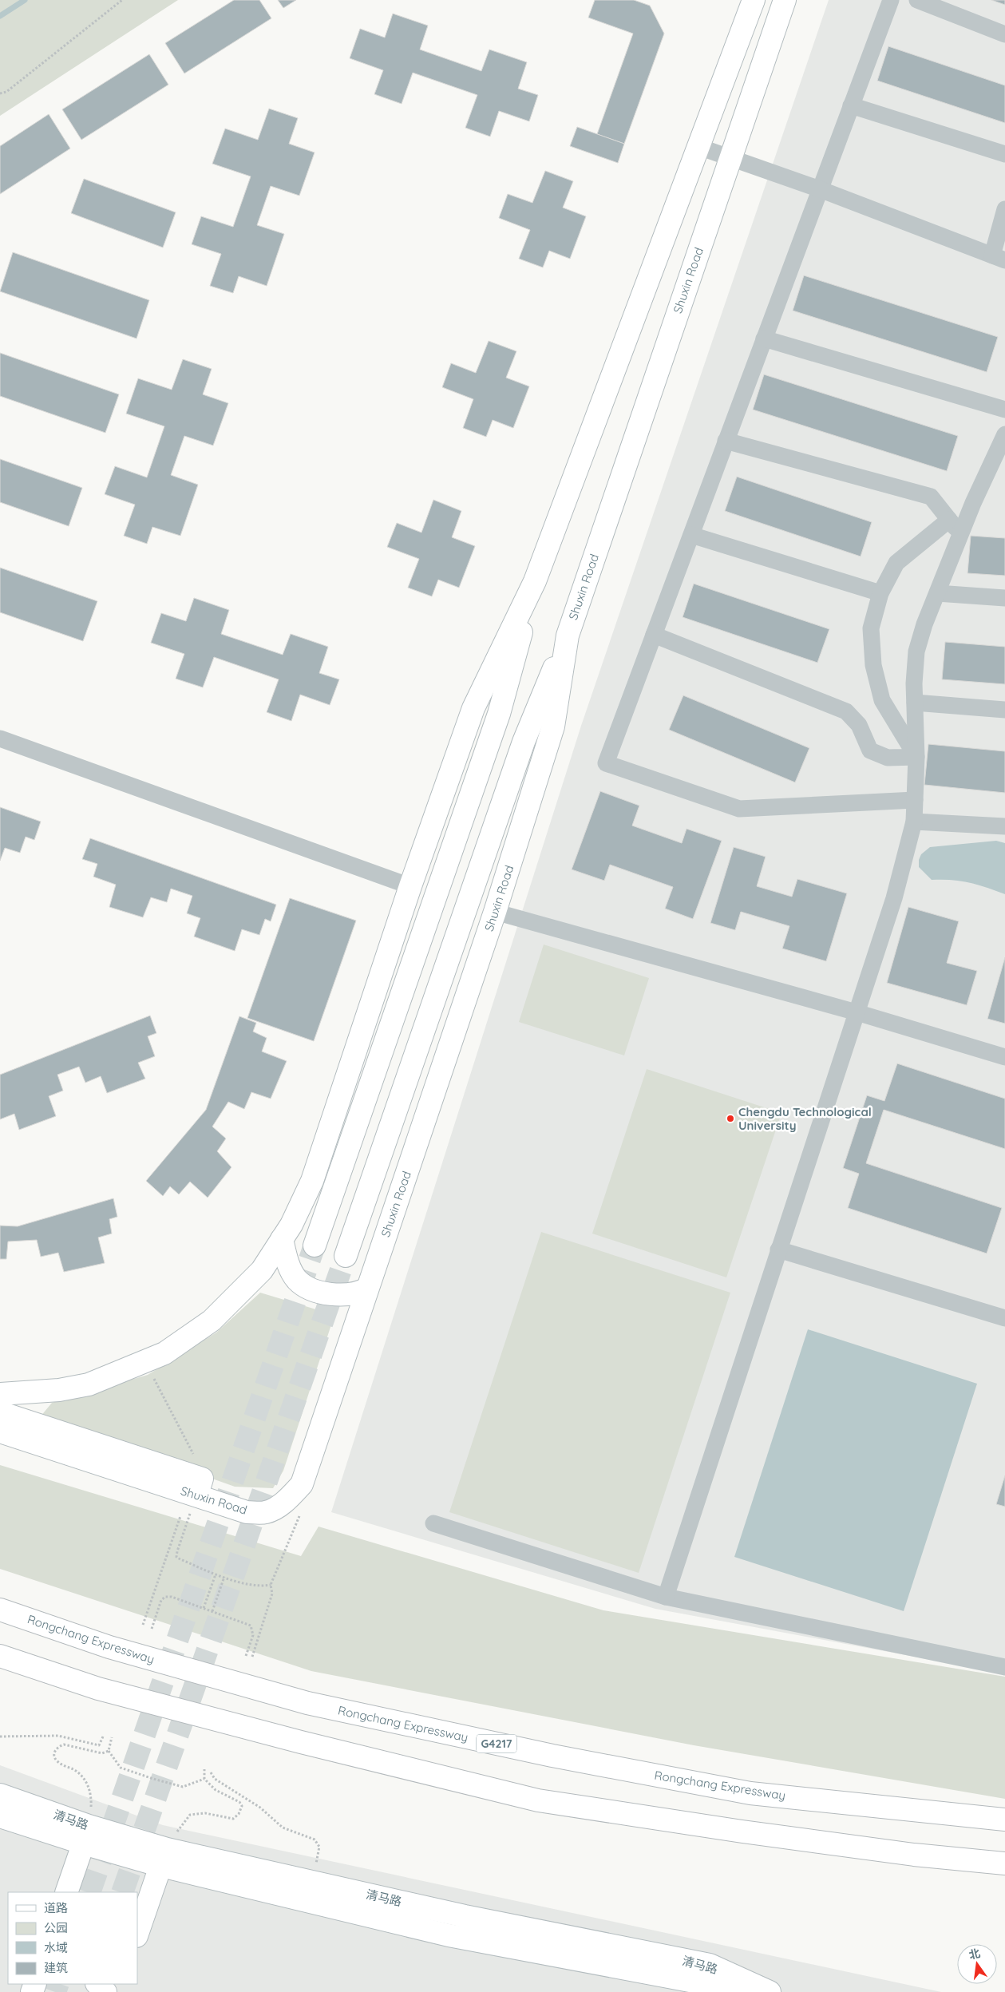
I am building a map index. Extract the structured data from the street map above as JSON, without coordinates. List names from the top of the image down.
{
  "streets": {
    "main road": [
      "Shuxin Road",
      "Rongchang Expressway",
      "G4217",
      "清马路"
    ]
  },
  "places": ["Chengdu Technological University"],
  "legend": [
    "道路",
    "公园",
    "水域",
    "建筑"
  ],
  "north": "top"
}
